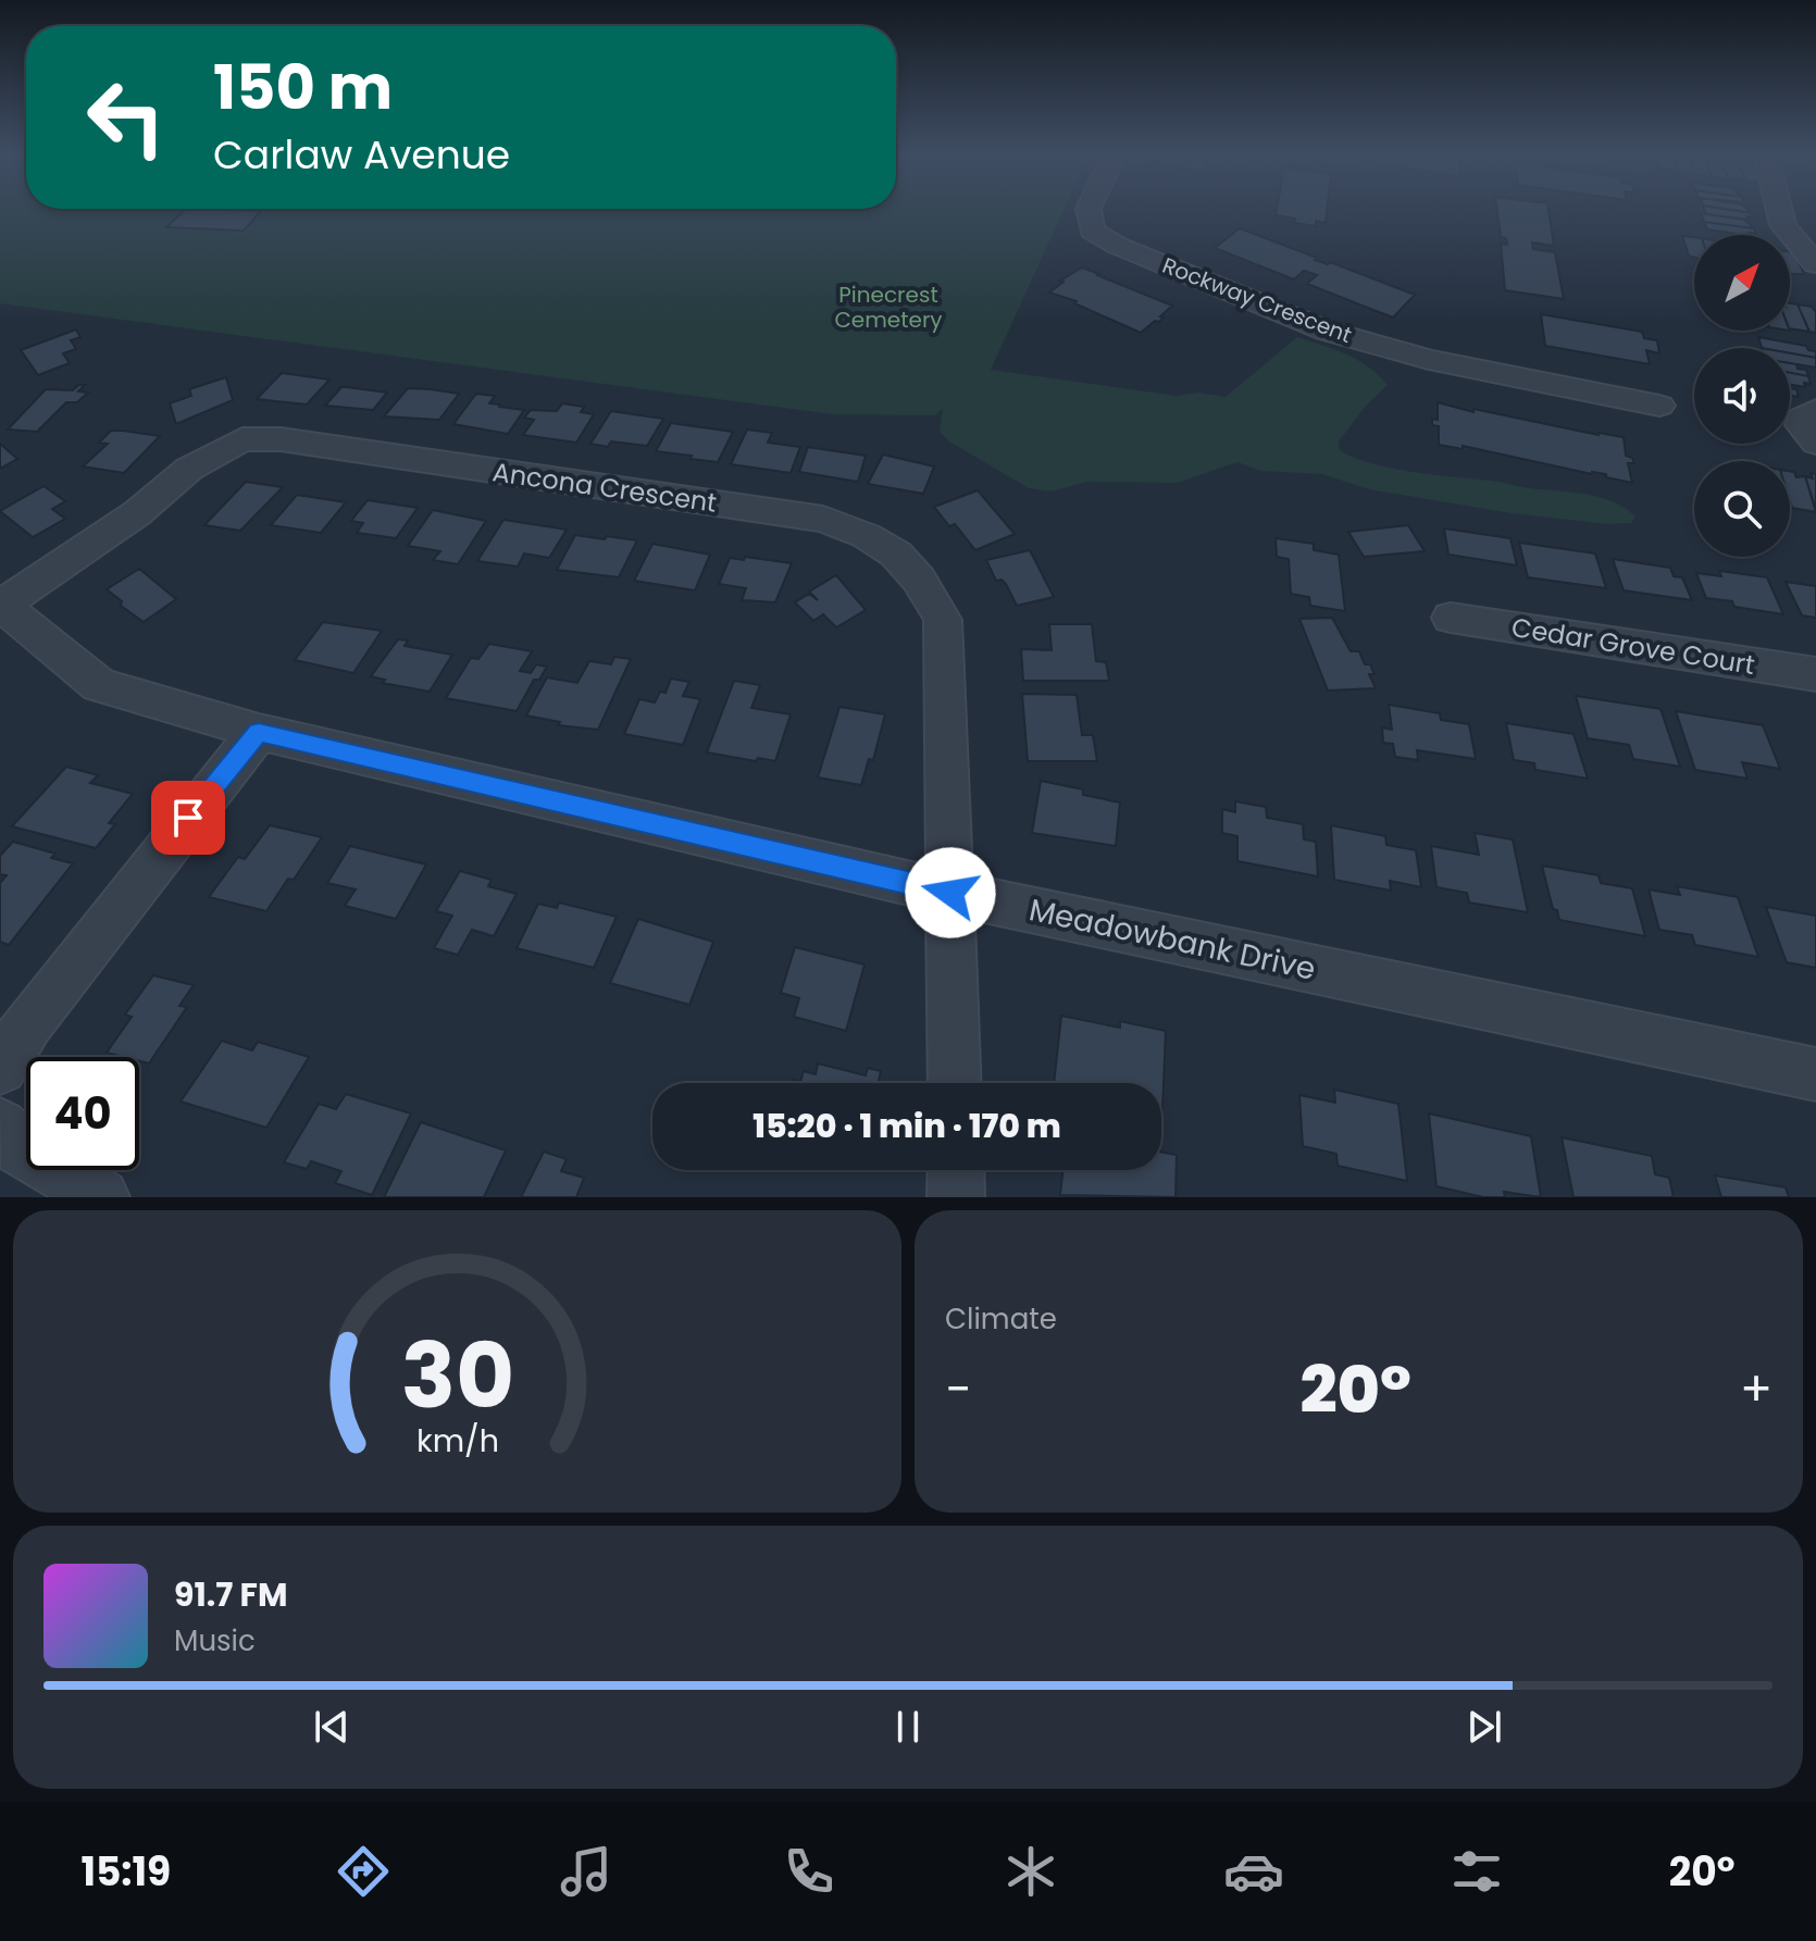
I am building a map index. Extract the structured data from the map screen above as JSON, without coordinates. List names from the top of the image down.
{
  "streets": {
    "street": [
      "Rockway Crescent",
      "Ancona Crescent",
      "Cedar Grove Court",
      "Meadowbank Drive"
    ]
  },
  "crossings": [
    ["Ancona Crescent", "Meadowbank Drive"]
  ],
  "parks": ["Pinecrest Cemetery"],
  "north": "top right",
  "page": {
    "turn": ["150 m", "Carlaw Avenue"],
    "limit": "40",
    "trip": "15:20 · 1 min · 170 m",
    "tile": "Climate",
    "heat": ["−", "20°", "+"],
    "song": ["91.7 FM", "Music"],
    "tabs": ["15:19", "20°"],
    "gauge": ["30", "km/h"]
  }
}
